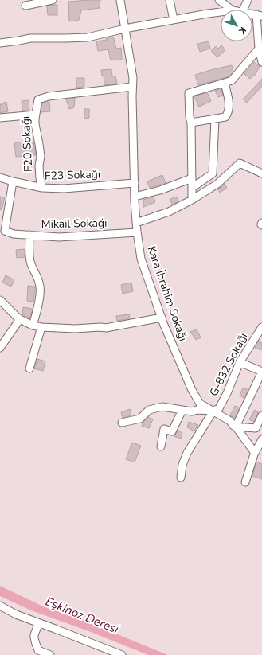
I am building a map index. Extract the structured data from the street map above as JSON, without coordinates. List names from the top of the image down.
{
  "streets": {
    "street": [
      "F20 Sokağı",
      "F23 Sokağı",
      "Mikail Sokağı",
      "Kara İbrahim Sokağı",
      "G-832 Sokağı"
    ]
  },
  "crossings": [
    ["F20 Sokağı", "F23 Sokağı"],
    ["F20 Sokağı", "Mikail Sokağı"],
    ["F20 Sokağı", "Kara İbrahim Sokağı"],
    ["F23 Sokağı", "Mikail Sokağı"],
    ["F23 Sokağı", "Kara İbrahim Sokağı"],
    ["Mikail Sokağı", "Kara İbrahim Sokağı"],
    ["Kara İbrahim Sokağı", "G-832 Sokağı"]
  ],
  "water": ["Eşkinoz Deresi"],
  "north": "bottom right"
}
